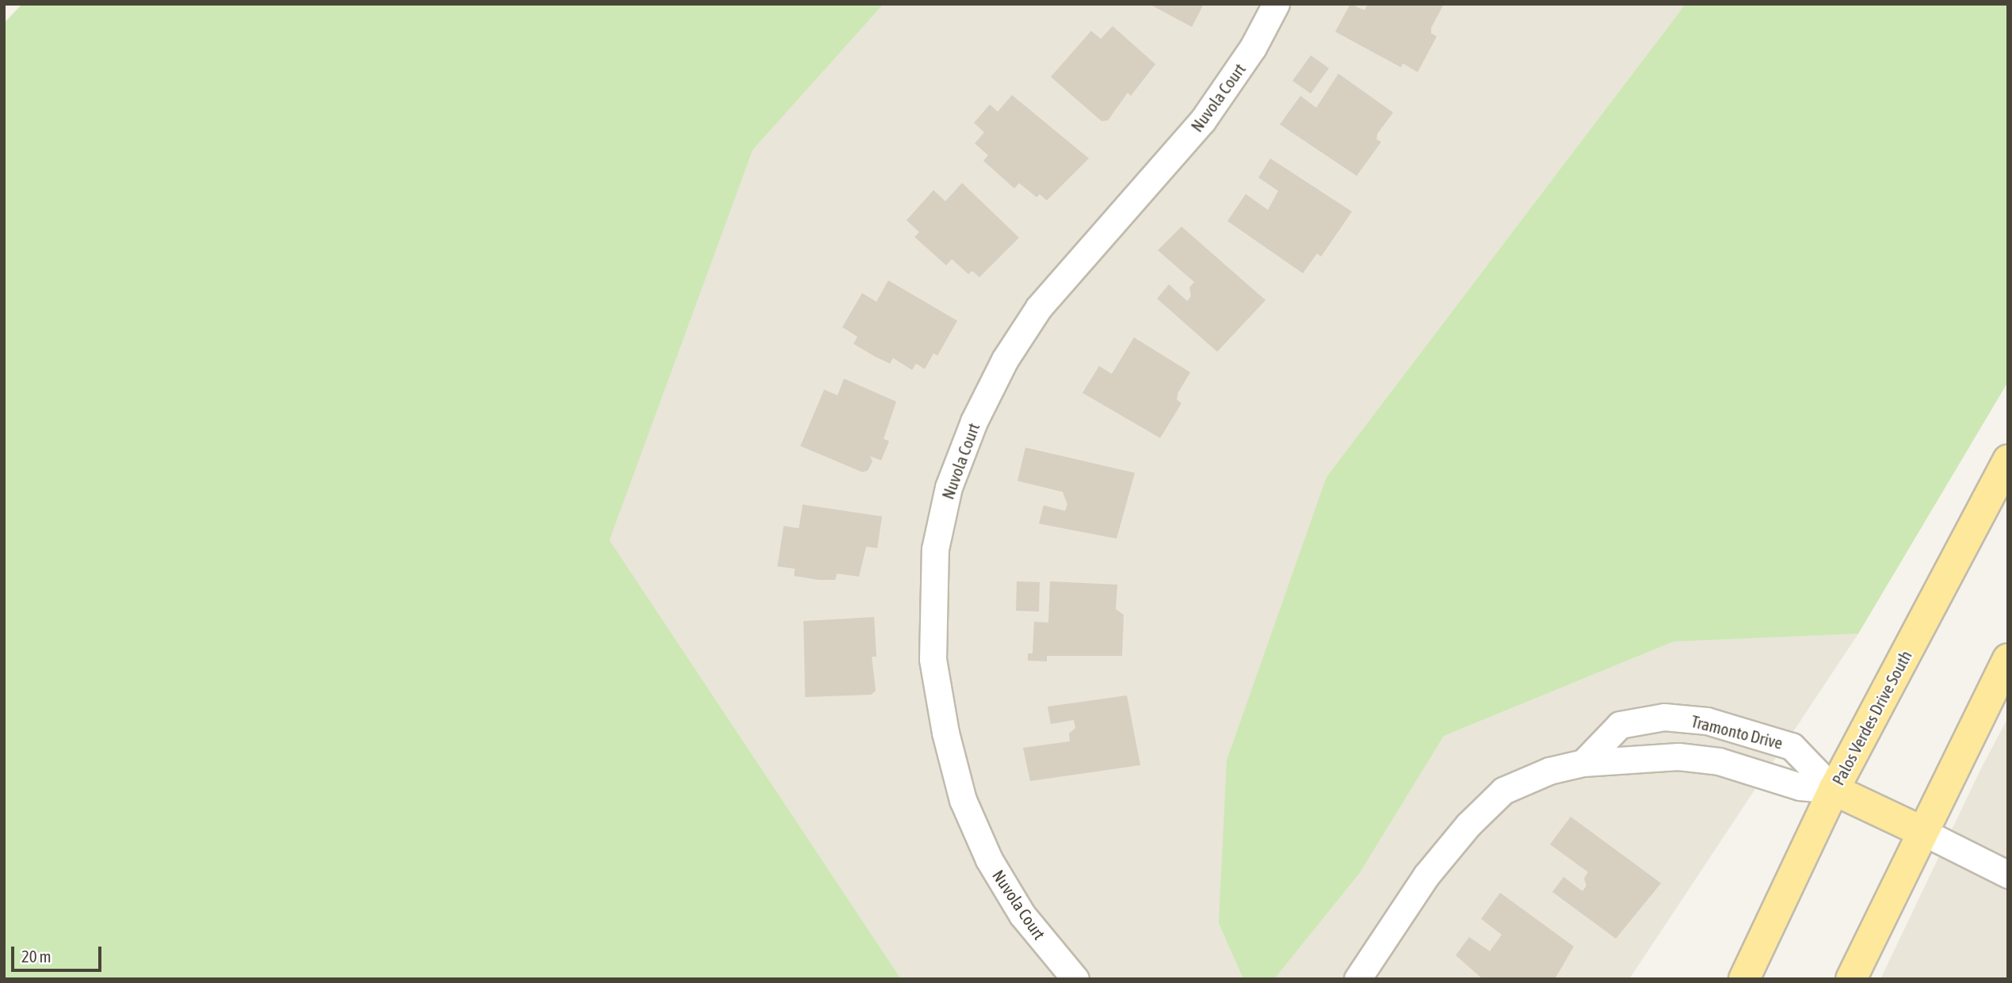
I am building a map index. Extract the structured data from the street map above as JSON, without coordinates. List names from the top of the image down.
{
  "streets": {
    "main road": ["Palos Verdes Drive South"],
    "street": ["Nuvola Court", "Tramonto Drive"]
  },
  "crossings": [
    ["Palos Verdes Drive South", "Tramonto Drive"]
  ],
  "scale_bar": "20 m"
}
